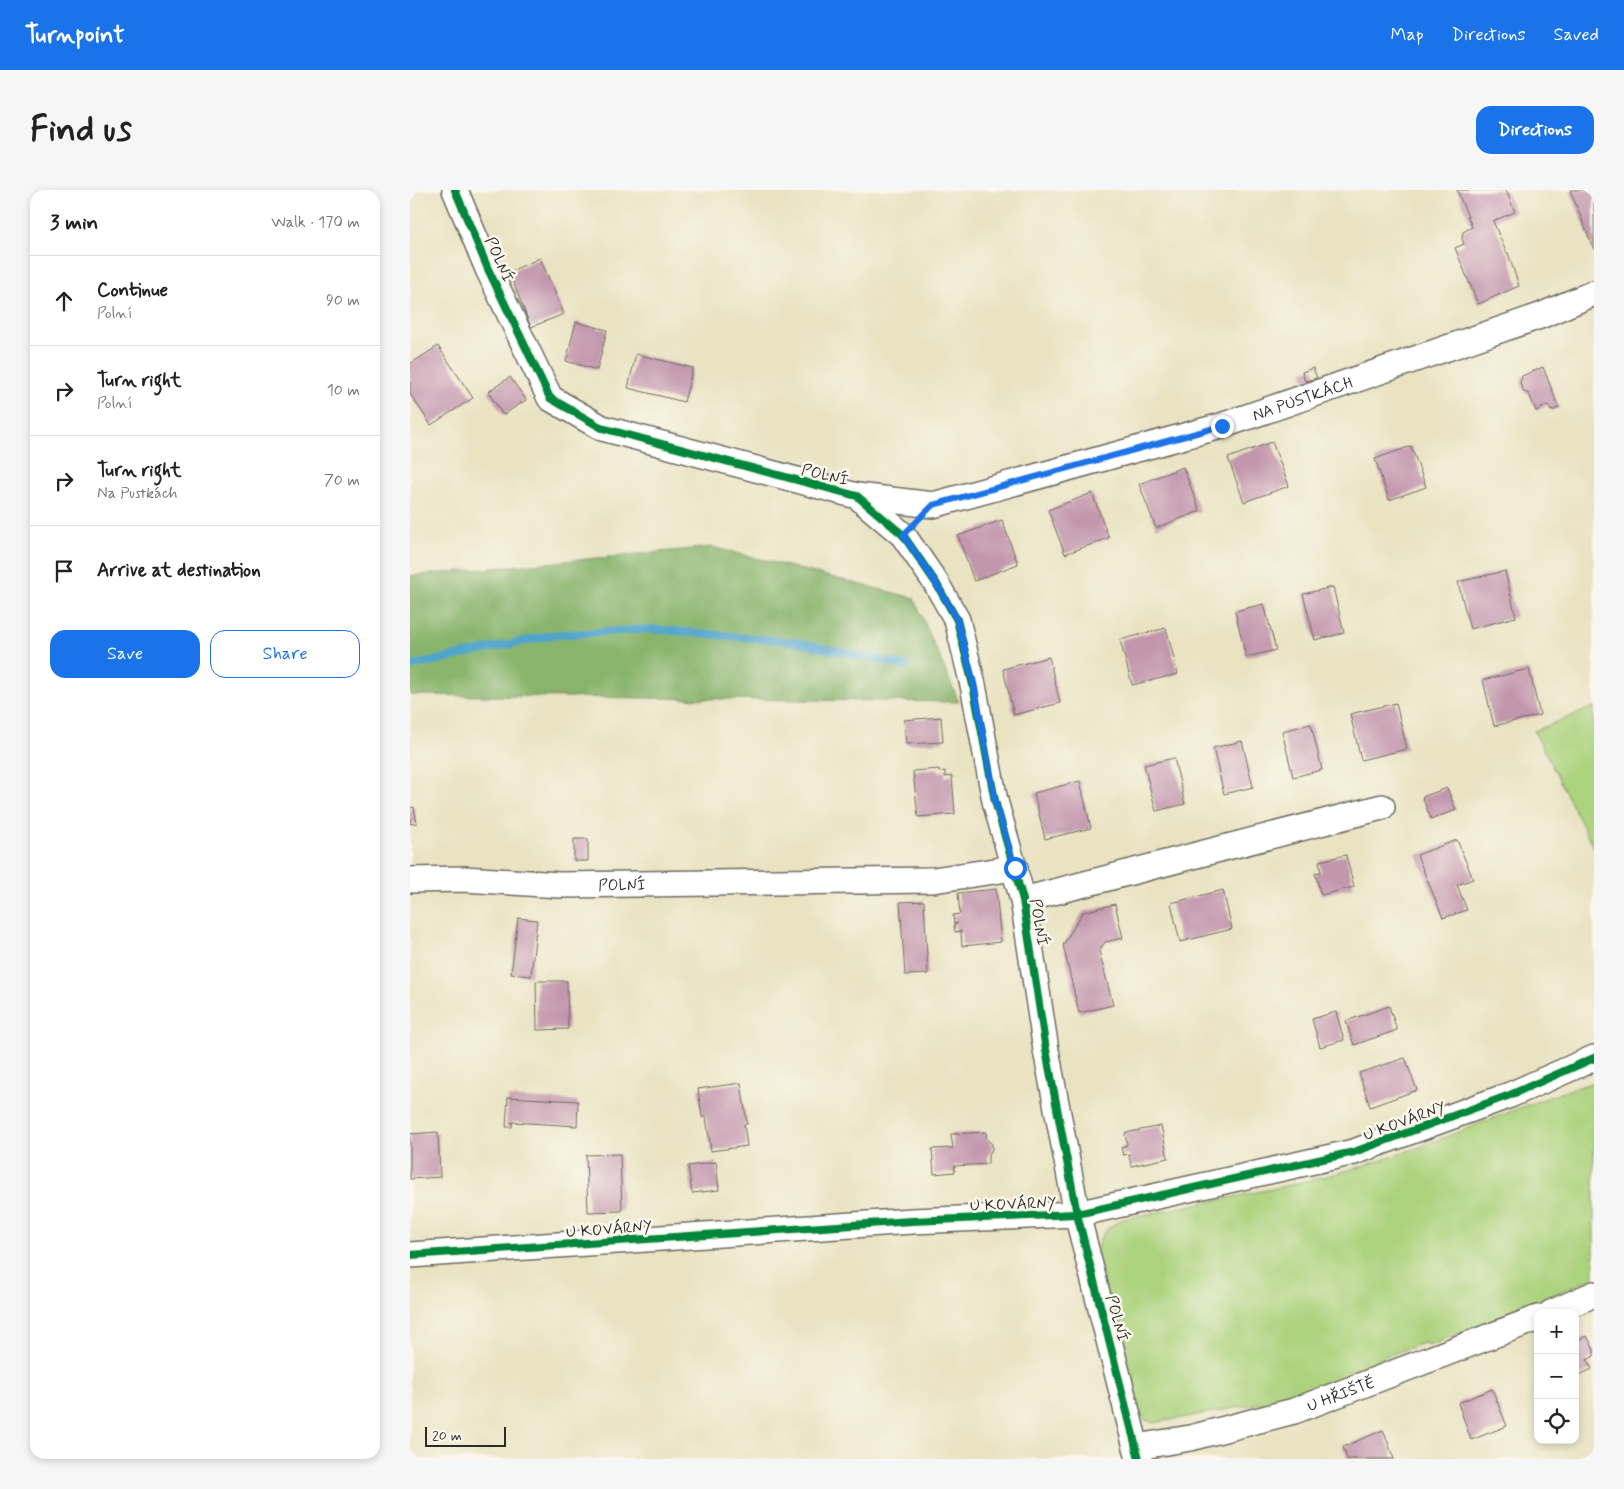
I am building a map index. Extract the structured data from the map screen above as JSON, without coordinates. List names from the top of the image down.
{
  "streets": {
    "street": [
      "POLNÍ",
      "NA PUSTKÁCH",
      "U KOVÁRNY",
      "U HŘIŠTĚ"
    ]
  },
  "crossings": [
    ["POLNÍ", "NA PUSTKÁCH"],
    ["POLNÍ", "U KOVÁRNY"],
    ["POLNÍ", "U HŘIŠTĚ"]
  ],
  "scale_bar": "20 m",
  "page": {
    "header": "Turnpoint",
    "nav": ["Map", "Directions", "Saved"],
    "buttons": [
      "Directions",
      ["Save", "Share"]
    ],
    "title": "Find us",
    "heading": ["3 min", "Walk · 170 m"],
    "list": [
      ["Continue", "Polní", "90 m"],
      ["Turn right", "Polní", "10 m"],
      ["Turn right", "Na Pustkách", "70 m"],
      "Arrive at destination"
    ],
    "map_buttons": ["+", "−"],
    "scale": "20 m"
  }
}
